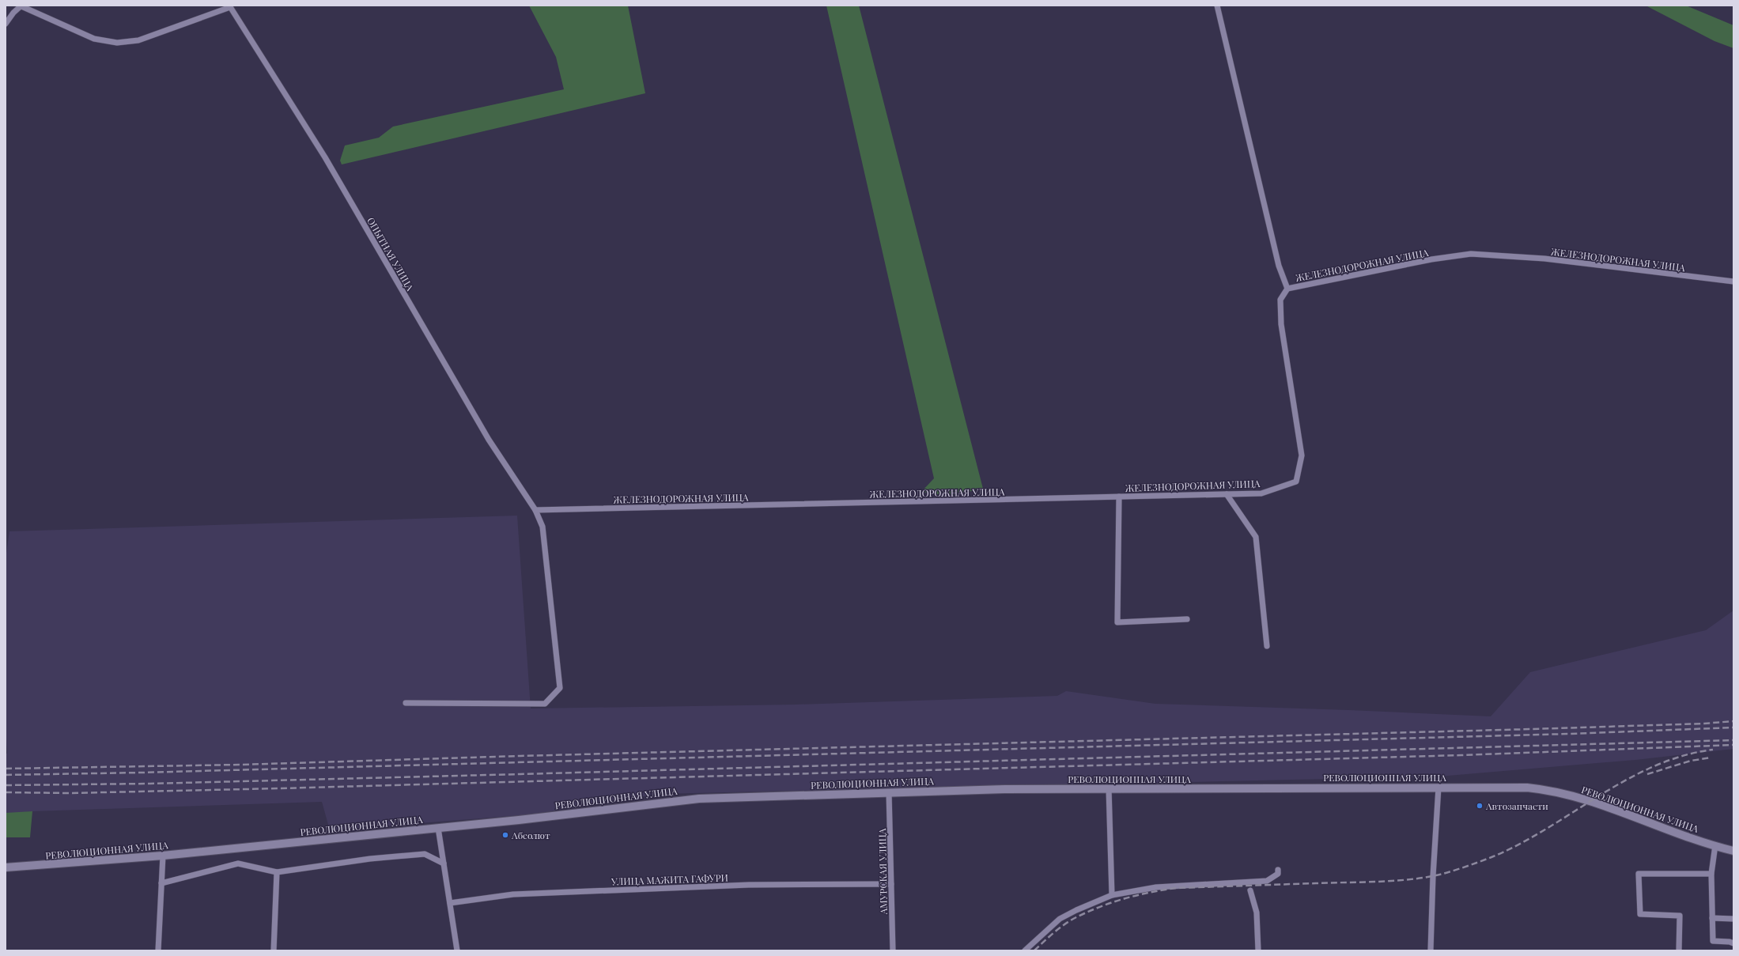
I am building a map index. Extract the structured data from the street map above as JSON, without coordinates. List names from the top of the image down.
{
  "streets": {
    "main road": ["РЕВОЛЮЦИОННАЯ УЛИЦА"],
    "street": [
      "ОПЫТНАЯ УЛИЦА",
      "ЖЕЛЕЗНОДОРОЖНАЯ УЛИЦА",
      "АМУРСКАЯ УЛИЦА",
      "УЛИЦА МАЖИТА ГАФУРИ"
    ]
  },
  "crossings": [
    ["ОПЫТНАЯ УЛИЦА", "ЖЕЛЕЗНОДОРОЖНАЯ УЛИЦА"],
    ["РЕВОЛЮЦИОННАЯ УЛИЦА", "АМУРСКАЯ УЛИЦА"],
    ["АМУРСКАЯ УЛИЦА", "УЛИЦА МАЖИТА ГАФУРИ"]
  ],
  "places": ["Автозапчасти", "Абсолют"]
}
